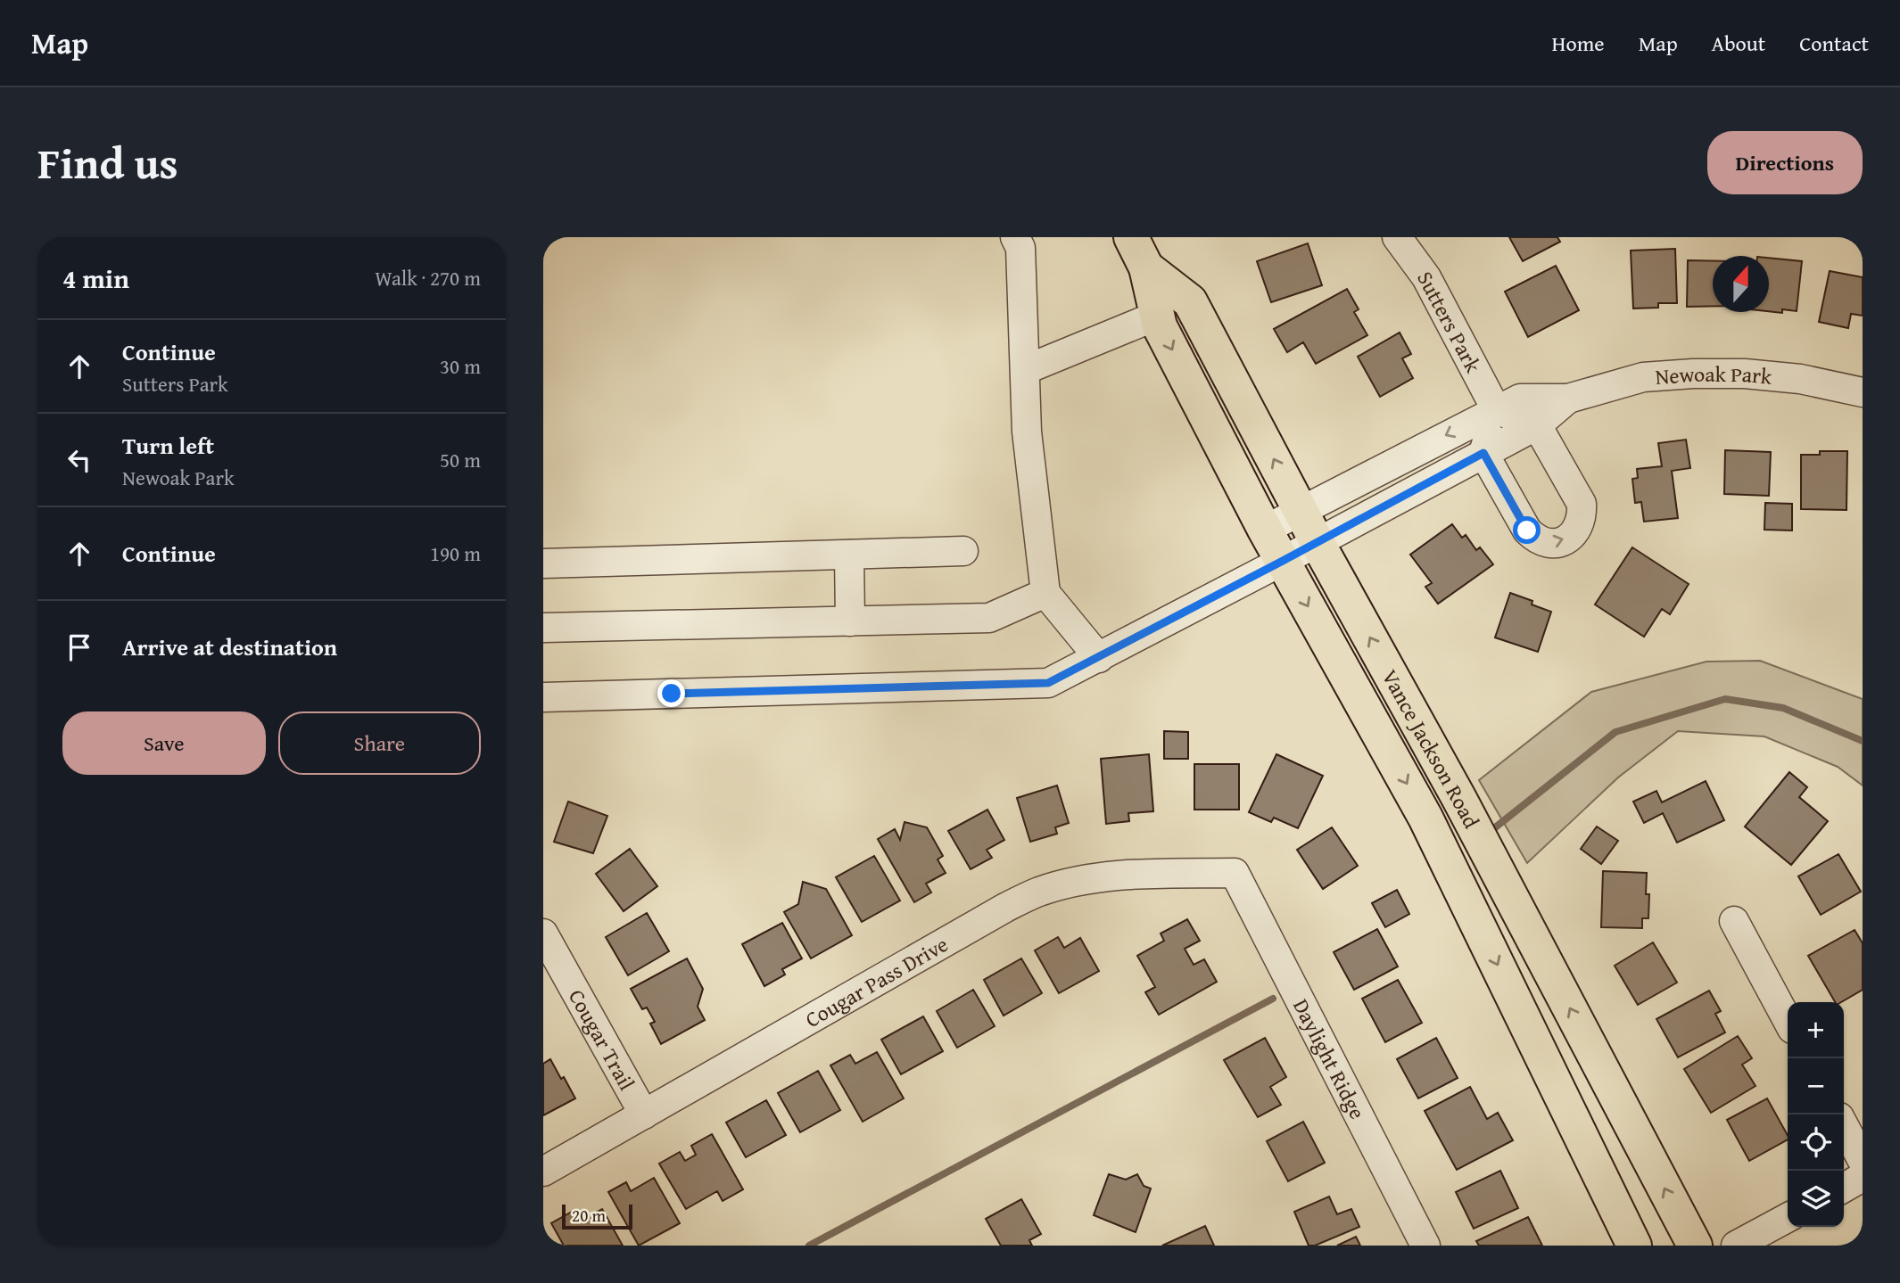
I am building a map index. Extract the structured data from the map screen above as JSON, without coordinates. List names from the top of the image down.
{
  "streets": {
    "main road": ["Vance Jackson Road"],
    "street": [
      "Sutters Park",
      "Newoak Park",
      "Cougar Pass Drive",
      "Cougar Trail",
      "Daylight Ridge"
    ]
  },
  "crossings": [
    ["Sutters Park", "Newoak Park"],
    ["Newoak Park", "Vance Jackson Road"],
    ["Cougar Pass Drive", "Cougar Trail"],
    ["Cougar Pass Drive", "Daylight Ridge"]
  ],
  "scale_bar": "20 m",
  "north": "top",
  "page": {
    "header": "Map",
    "nav": [
      "Home",
      "Map",
      "About",
      "Contact"
    ],
    "title": "Find us",
    "buttons": [
      "Directions",
      ["Save", "Share"]
    ],
    "heading": ["4 min", "Walk · 270 m"],
    "list": [
      ["Continue", "Sutters Park", "30 m"],
      ["Turn left", "Newoak Park", "50 m"],
      ["Continue", "190 m"],
      "Arrive at destination"
    ],
    "map_buttons": ["+", "−"],
    "scale": "20 m"
  }
}
